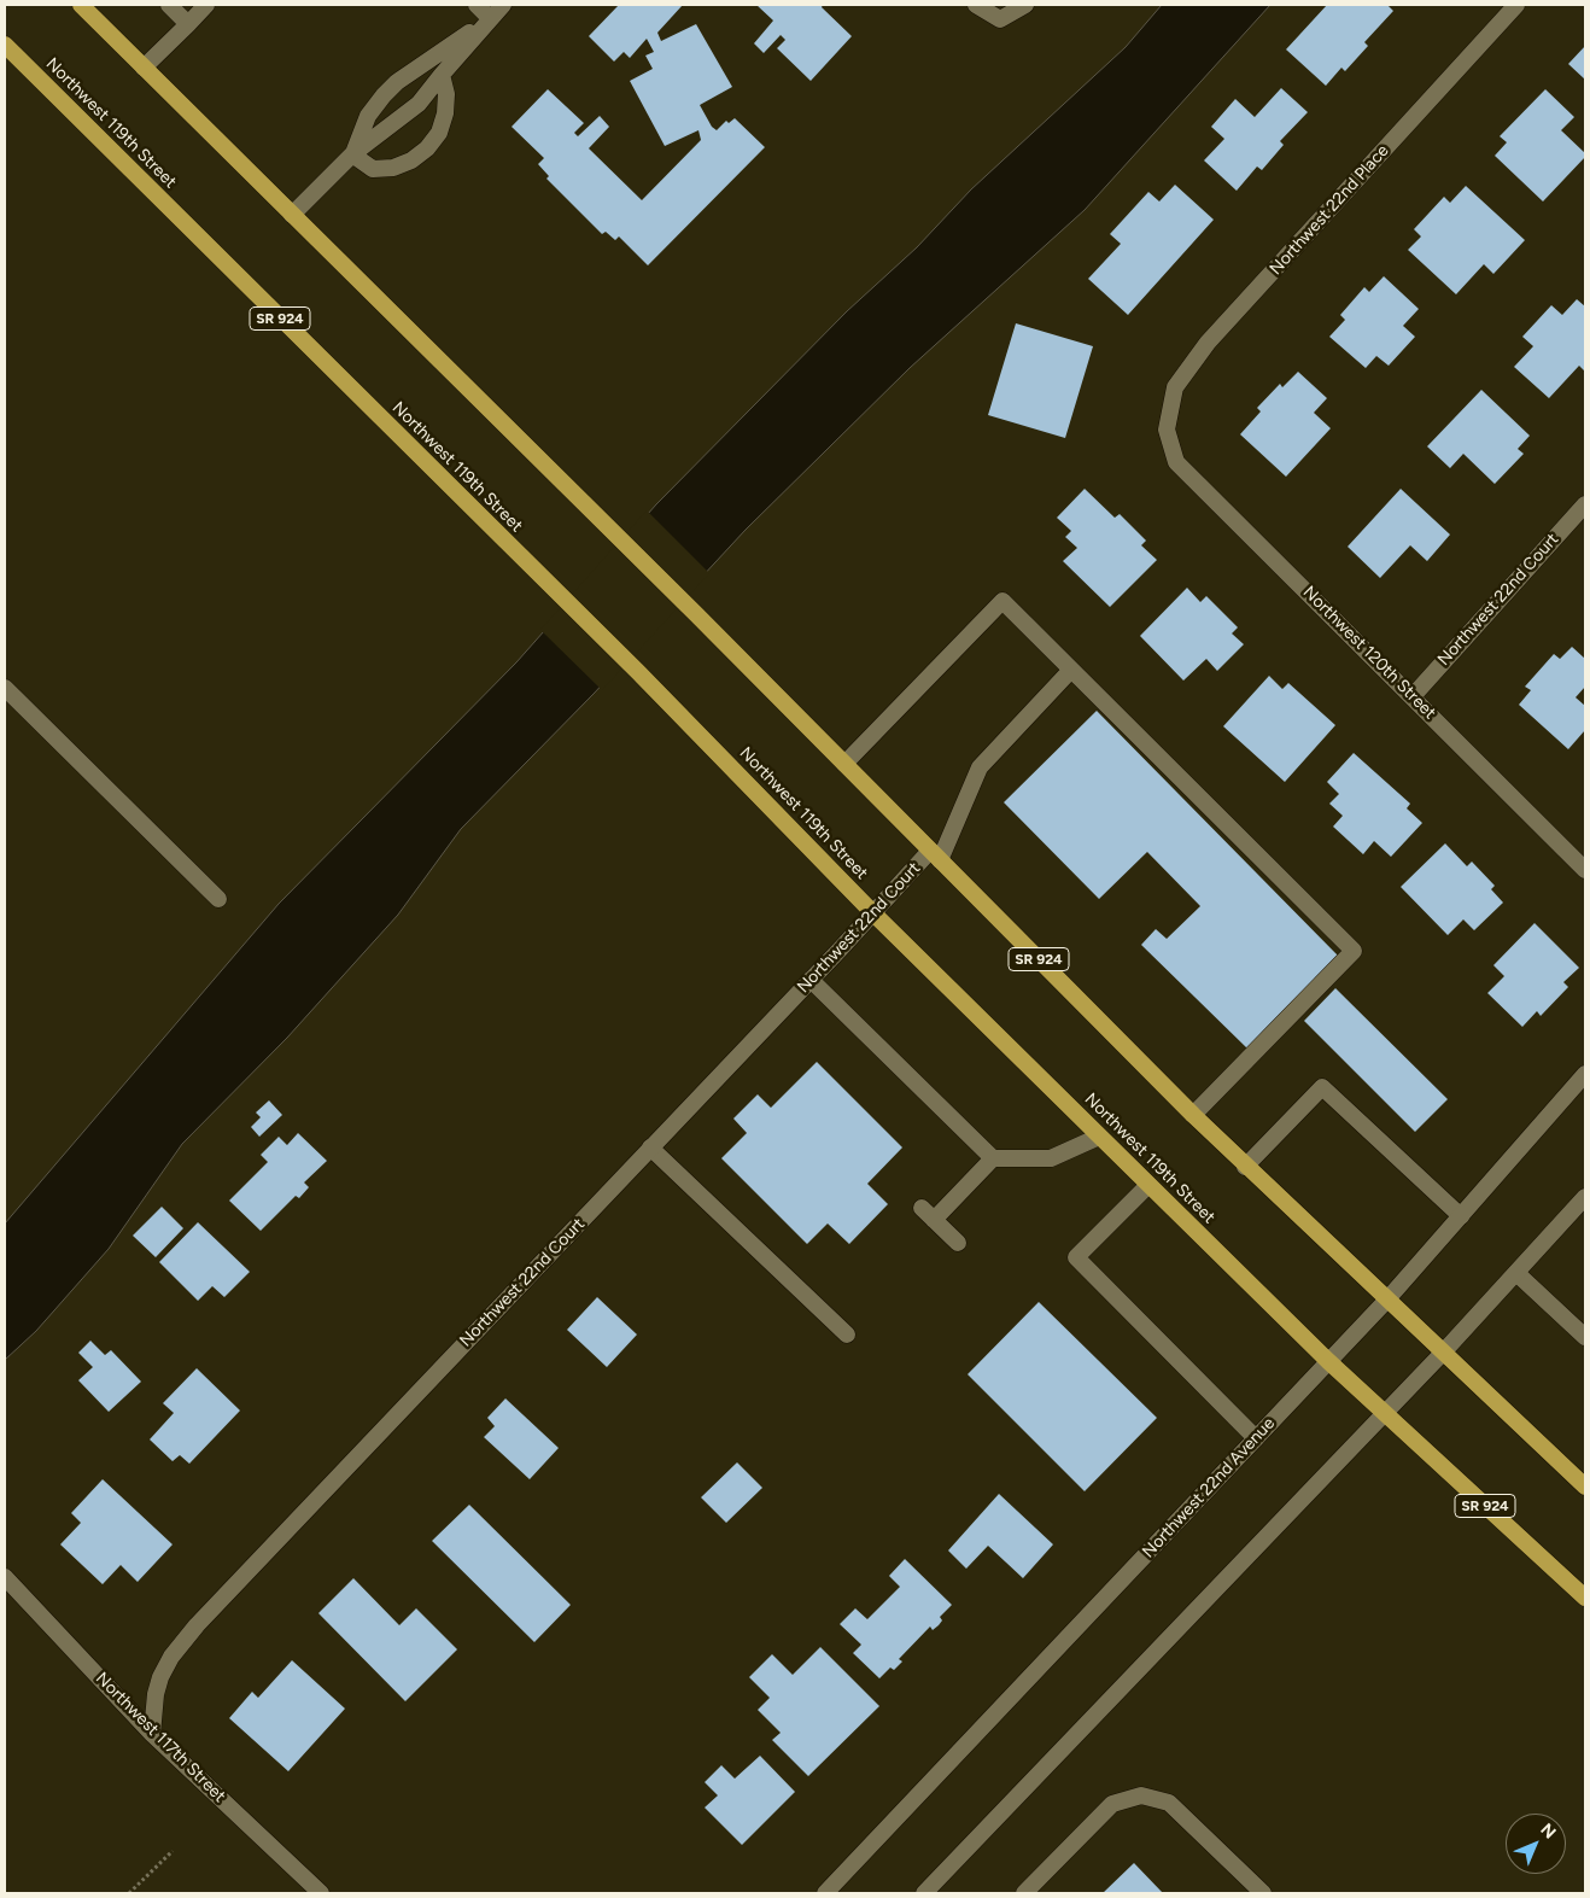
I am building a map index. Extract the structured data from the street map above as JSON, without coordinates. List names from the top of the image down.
{
  "streets": {
    "highway": ["Northwest 119th Street", "SR 924"],
    "street": [
      "Northwest 22nd Place",
      "Northwest 22nd Court",
      "Northwest 120th Street",
      "Northwest 22nd Avenue",
      "Northwest 117th Street"
    ]
  },
  "crossings": [
    ["Northwest 119th Street", "Northwest 22nd Court"],
    ["Northwest 119th Street", "Northwest 22nd Avenue"],
    ["Northwest 22nd Place", "Northwest 120th Street"],
    ["SR 924", "Northwest 22nd Court"],
    ["SR 924", "Northwest 22nd Avenue"],
    ["Northwest 22nd Court", "Northwest 120th Street"],
    ["Northwest 22nd Court", "Northwest 117th Street"]
  ],
  "north": "top right"
}
